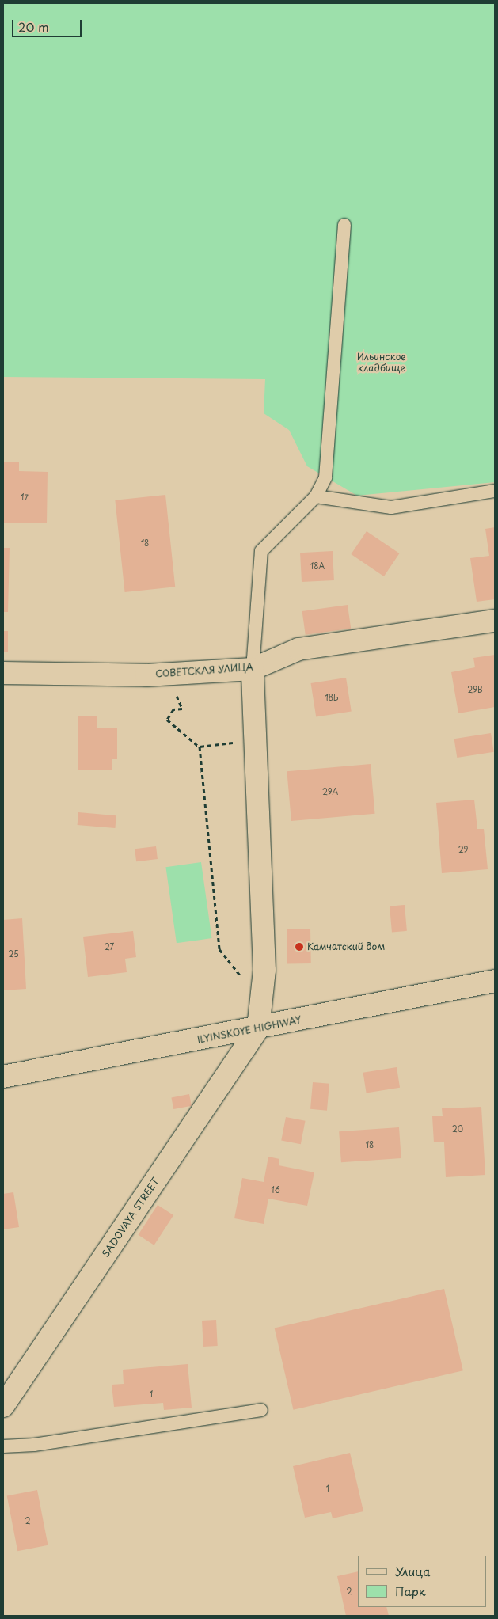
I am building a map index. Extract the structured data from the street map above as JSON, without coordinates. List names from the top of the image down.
{
  "streets": {
    "street": ["СОВЕТСКАЯ УЛИЦА", "ILYINSKOYE HIGHWAY", "SADOVAYA STREET"]
  },
  "crossings": [
    ["ILYINSKOYE HIGHWAY", "SADOVAYA STREET"]
  ],
  "parks": ["Ильинское кладбище"],
  "places": ["Камчатский дом"],
  "house_numbers": [
    "17",
    "18",
    "18А",
    "29В",
    "18Б",
    "29А",
    "29",
    "27",
    "25",
    "20",
    "18",
    "16",
    "1",
    "1",
    "2",
    "2"
  ],
  "legend": ["Улица", "Парк"],
  "scale_bar": "20 m"
}
